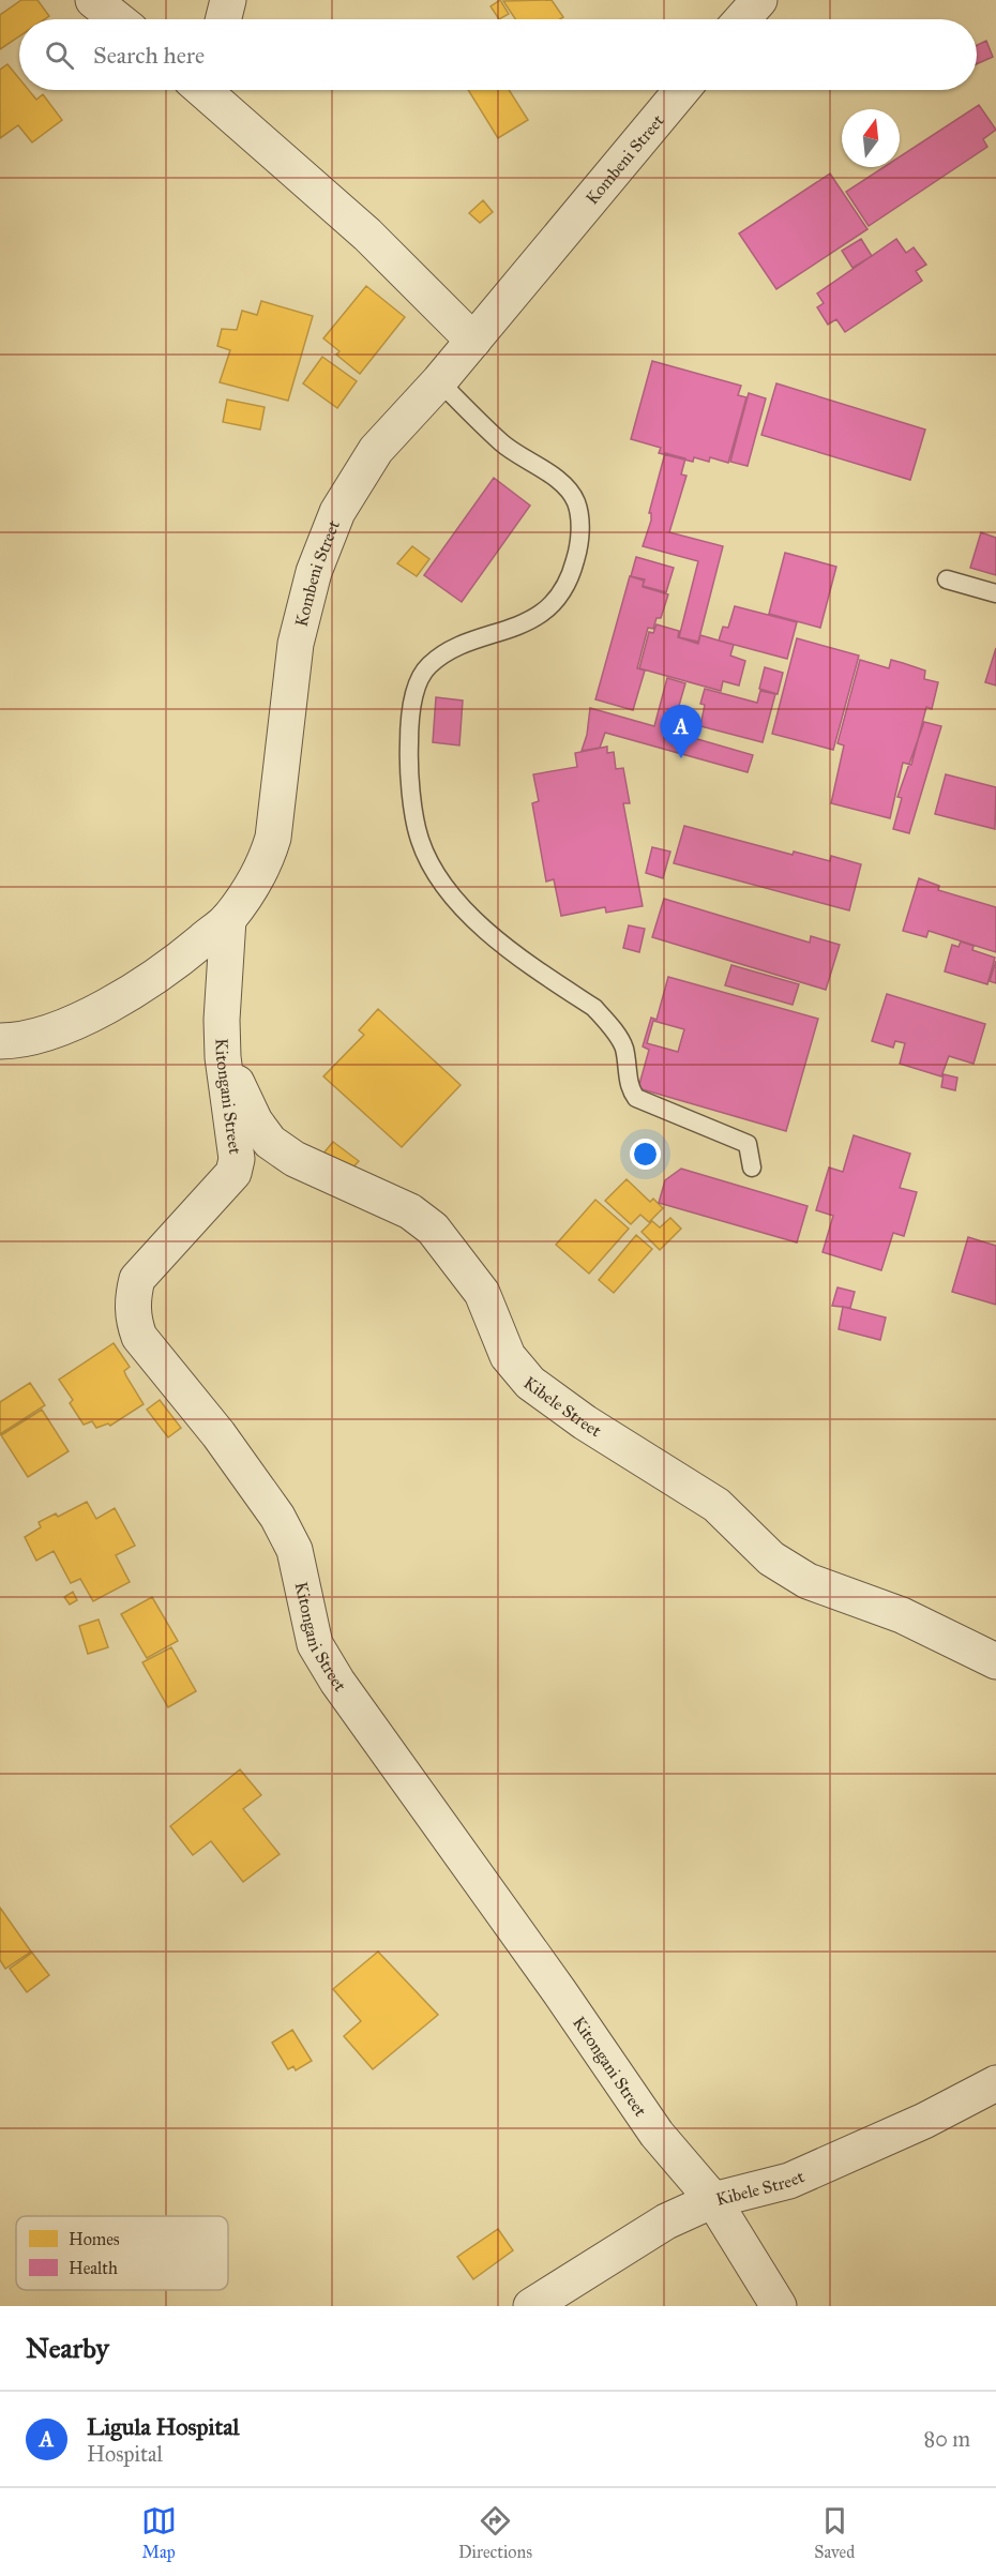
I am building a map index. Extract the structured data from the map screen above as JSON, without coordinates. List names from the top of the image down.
{
  "streets": {
    "street": ["Kombeni Street", "Kitongani Street", "Kibele Street"]
  },
  "crossings": [
    ["Kombeni Street", "Kitongani Street"],
    ["Kitongani Street", "Kibele Street"]
  ],
  "legend": ["Homes", "Health"],
  "north": "top",
  "page": {
    "search": "Search here",
    "pins": "A",
    "heading": "Nearby",
    "list": [
      {
        "mark": "A",
        "name": "Ligula Hospital",
        "note": "Hospital",
        "value": "80 m"
      }
    ],
    "nav": ["Map", "Directions", "Saved"]
  }
}
